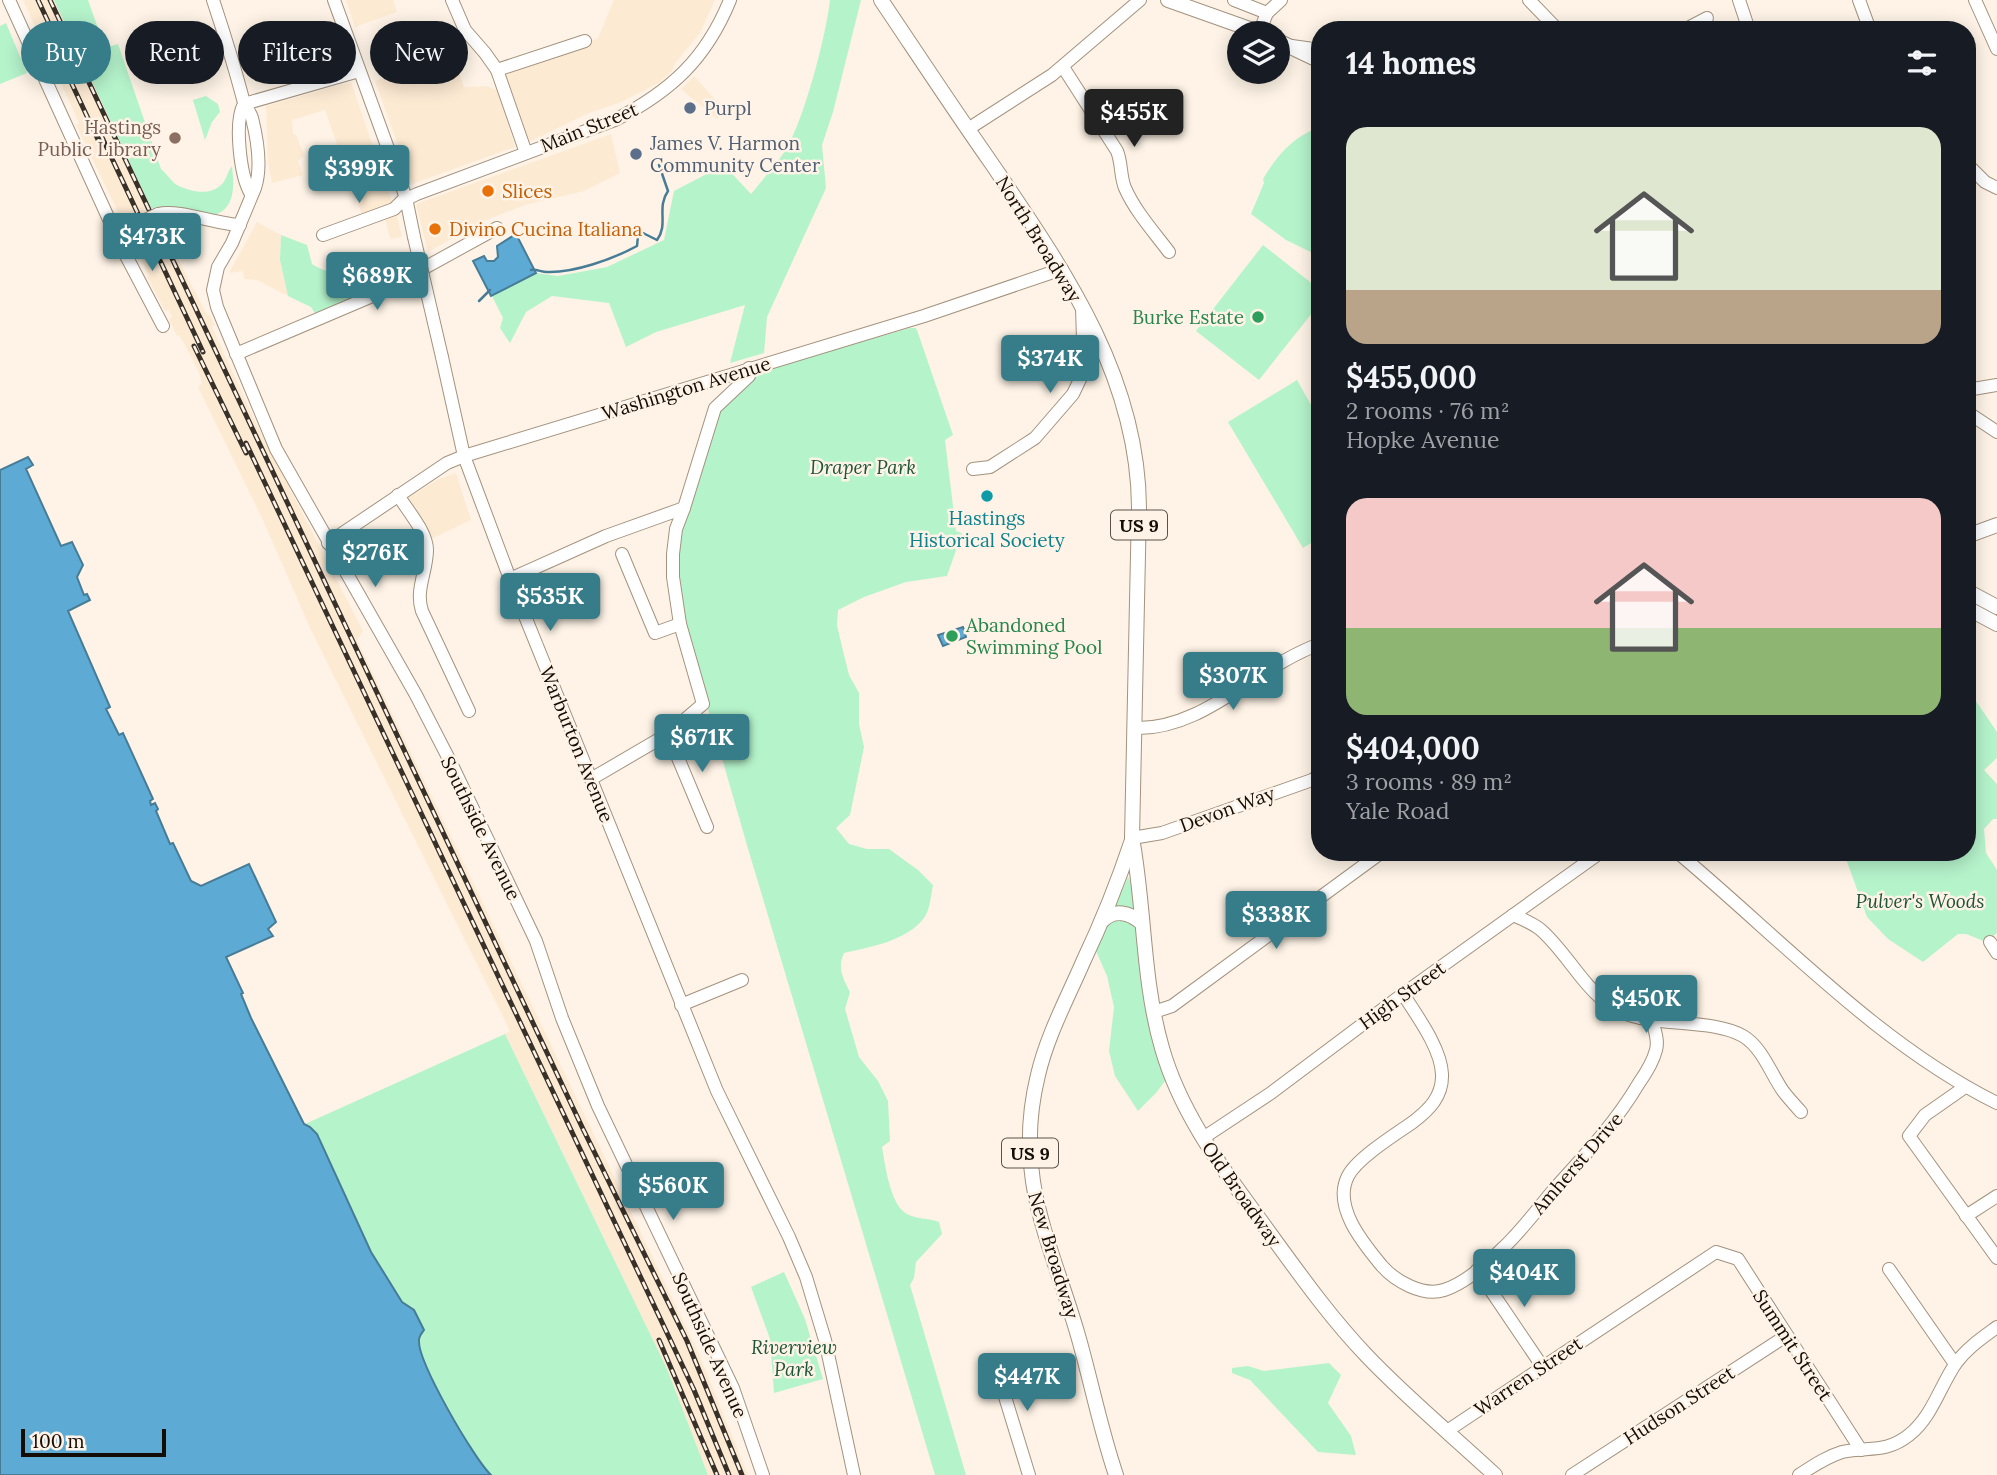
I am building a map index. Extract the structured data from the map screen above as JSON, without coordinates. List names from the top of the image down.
{
  "streets": {
    "main road": [
      "North Broadway",
      "US 9",
      "Old Broadway",
      "New Broadway"
    ],
    "street": [
      "Main Street",
      "Washington Avenue",
      "Warburton Avenue",
      "Devon Way",
      "Southside Avenue",
      "High Street",
      "Amherst Drive",
      "Summit Street",
      "Warren Street",
      "Hudson Street"
    ]
  },
  "crossings": [
    ["Main Street", "Warburton Avenue"],
    ["North Broadway", "Washington Avenue"],
    ["North Broadway", "Devon Way"],
    ["North Broadway", "Old Broadway"],
    ["North Broadway", "New Broadway"],
    ["Washington Avenue", "Warburton Avenue"],
    ["Washington Avenue", "Southside Avenue"],
    ["Devon Way", "Old Broadway"],
    ["Devon Way", "New Broadway"],
    ["High Street", "Amherst Drive"],
    ["High Street", "Old Broadway"],
    ["Old Broadway", "New Broadway"],
    ["Old Broadway", "Warren Street"],
    ["Summit Street", "Warren Street"],
    ["Summit Street", "Hudson Street"]
  ],
  "parks": ["Draper Park", "Pulver's Woods", "Riverview Park"],
  "places": [
    "Purpl",
    "Hastings Public Library",
    "James V. Harmon Community Center",
    "Slices",
    "Divino Cucina Italiana",
    "Burke Estate",
    "Hastings Historical Society",
    "Abandoned Swimming Pool"
  ],
  "scale_bar": "100 m",
  "page": {
    "chip": [
      "Buy",
      "Rent",
      "Filters",
      "New"
    ],
    "heading": "14 homes",
    "price": [
      "$455K",
      "$399K",
      "$473K",
      "$689K",
      "$374K",
      "$276K",
      "$535K",
      "$307K",
      "$671K",
      "$338K",
      "$450K",
      "$560K",
      "$404K",
      "$447K"
    ],
    "list": [
      {
        "name": "$455,000",
        "note": "2 rooms · 76 m² · Hopke Avenue"
      },
      {
        "name": "$404,000",
        "note": "3 rooms · 89 m² · Yale Road"
      }
    ],
    "scale": "100 m"
  }
}
